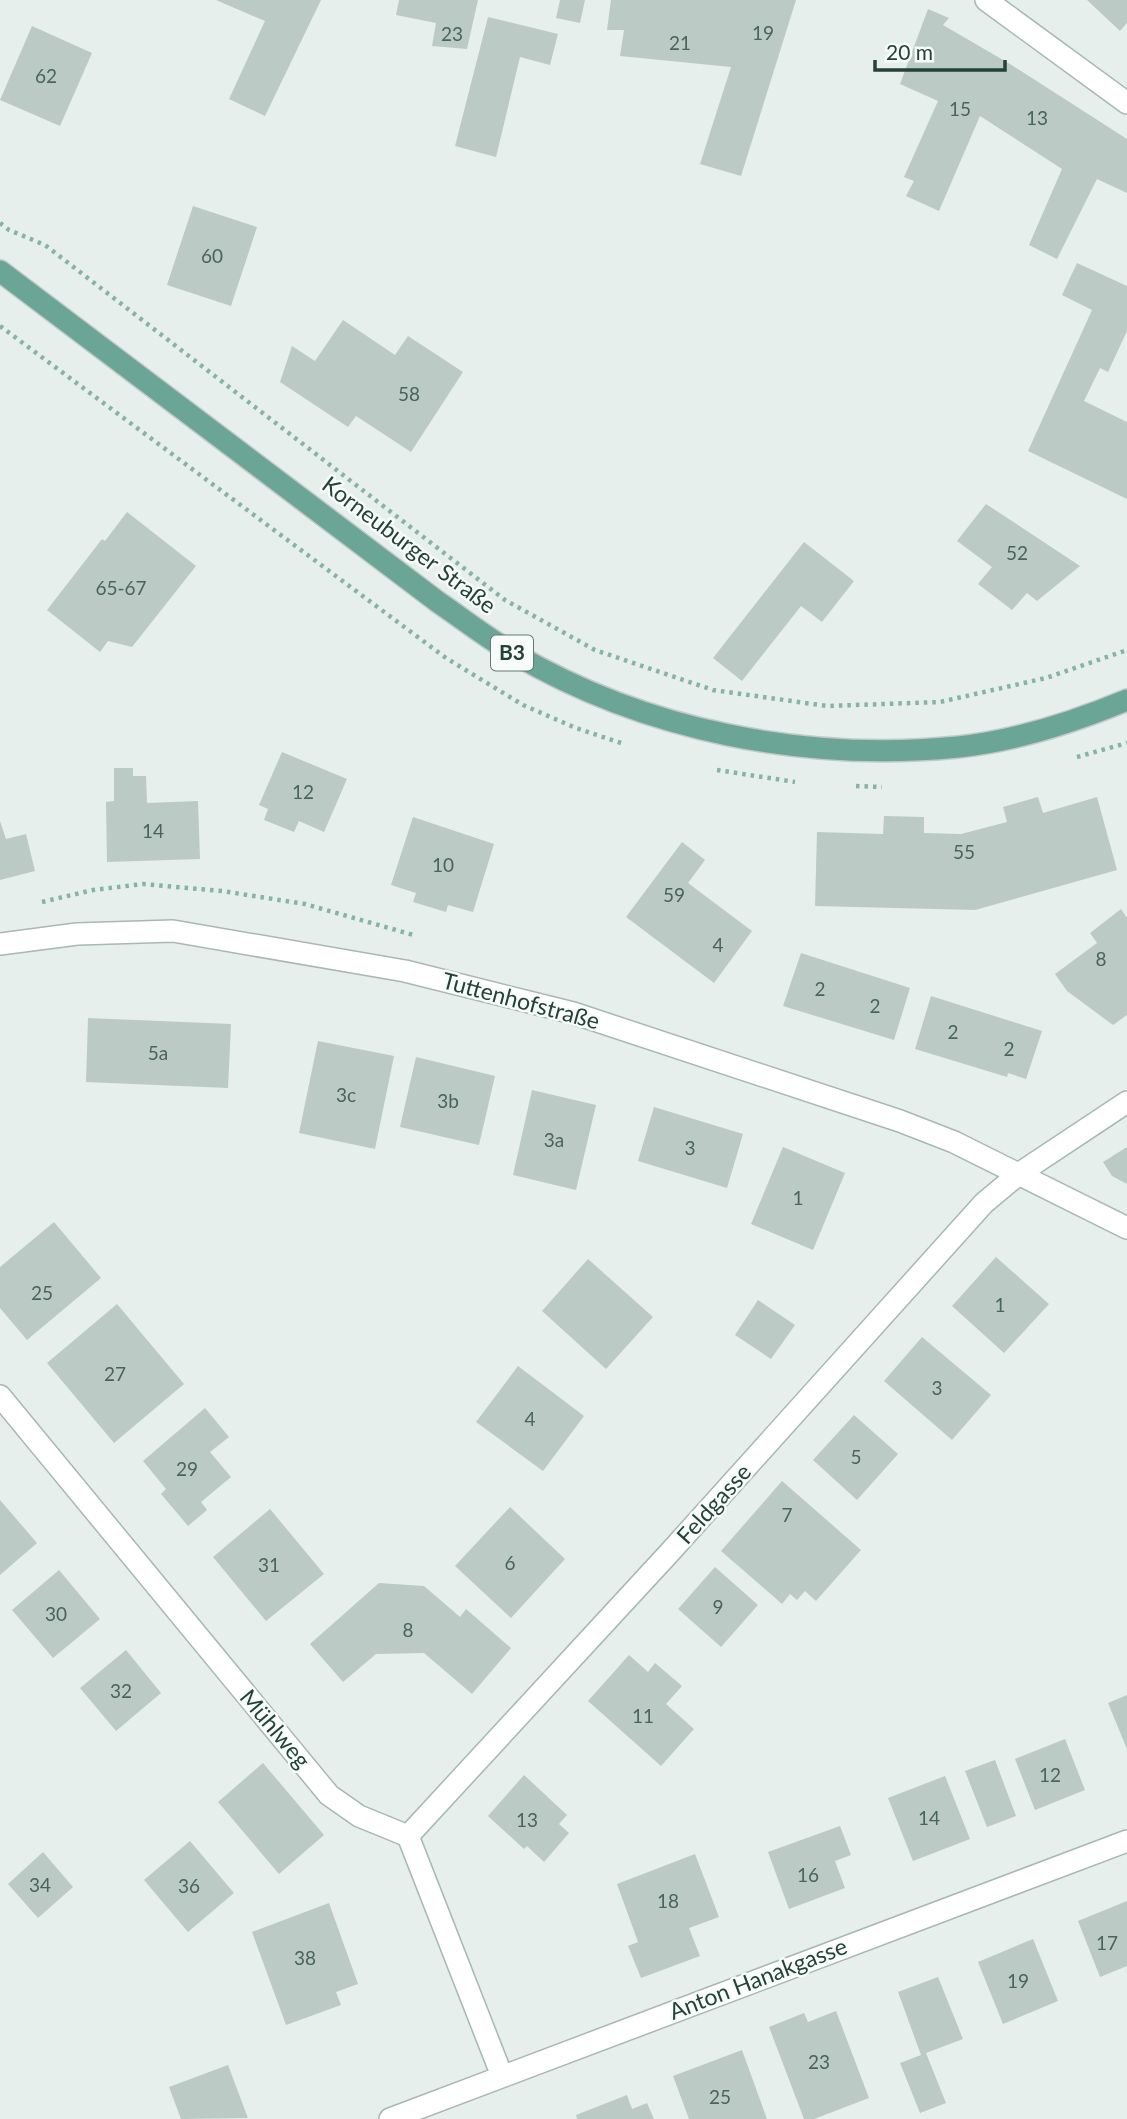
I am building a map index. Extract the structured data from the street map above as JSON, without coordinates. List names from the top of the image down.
{
  "streets": {
    "main road": ["Korneuburger Straße", "B3"],
    "street": [
      "Tuttenhofstraße",
      "Feldgasse",
      "Mühlweg",
      "Anton Hanakgasse"
    ]
  },
  "crossings": [
    ["Tuttenhofstraße", "Feldgasse"],
    ["Feldgasse", "Mühlweg"]
  ],
  "house_numbers": [
    "19",
    "23",
    "21",
    "62",
    "15",
    "13",
    "60",
    "58",
    "52",
    "65-67",
    "12",
    "14",
    "55",
    "10",
    "59",
    "4",
    "8",
    "2",
    "2",
    "2",
    "2",
    "5a",
    "3c",
    "3b",
    "3a",
    "3",
    "1",
    "25",
    "1",
    "27",
    "3",
    "4",
    "5",
    "29",
    "7",
    "6",
    "31",
    "9",
    "30",
    "8",
    "32",
    "11",
    "12",
    "14",
    "13",
    "16",
    "34",
    "36",
    "18",
    "17",
    "38",
    "19",
    "23",
    "25"
  ],
  "scale_bar": "20 m"
}
